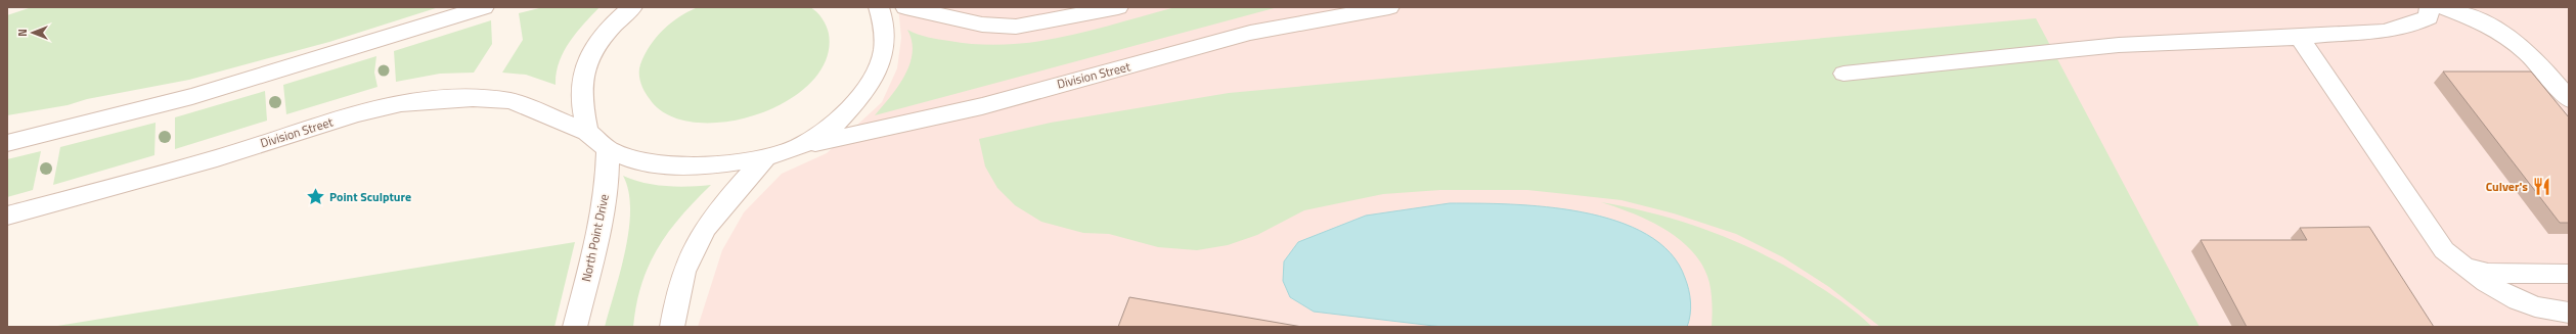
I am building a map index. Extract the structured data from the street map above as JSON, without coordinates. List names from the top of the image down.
{
  "streets": {
    "main road": ["Division Street", "North Point Drive"]
  },
  "crossings": [
    ["Division Street", "North Point Drive"]
  ],
  "places": {
    "restaurant": ["Culver's"],
    "place": ["Point Sculpture"]
  },
  "north": "left"
}
